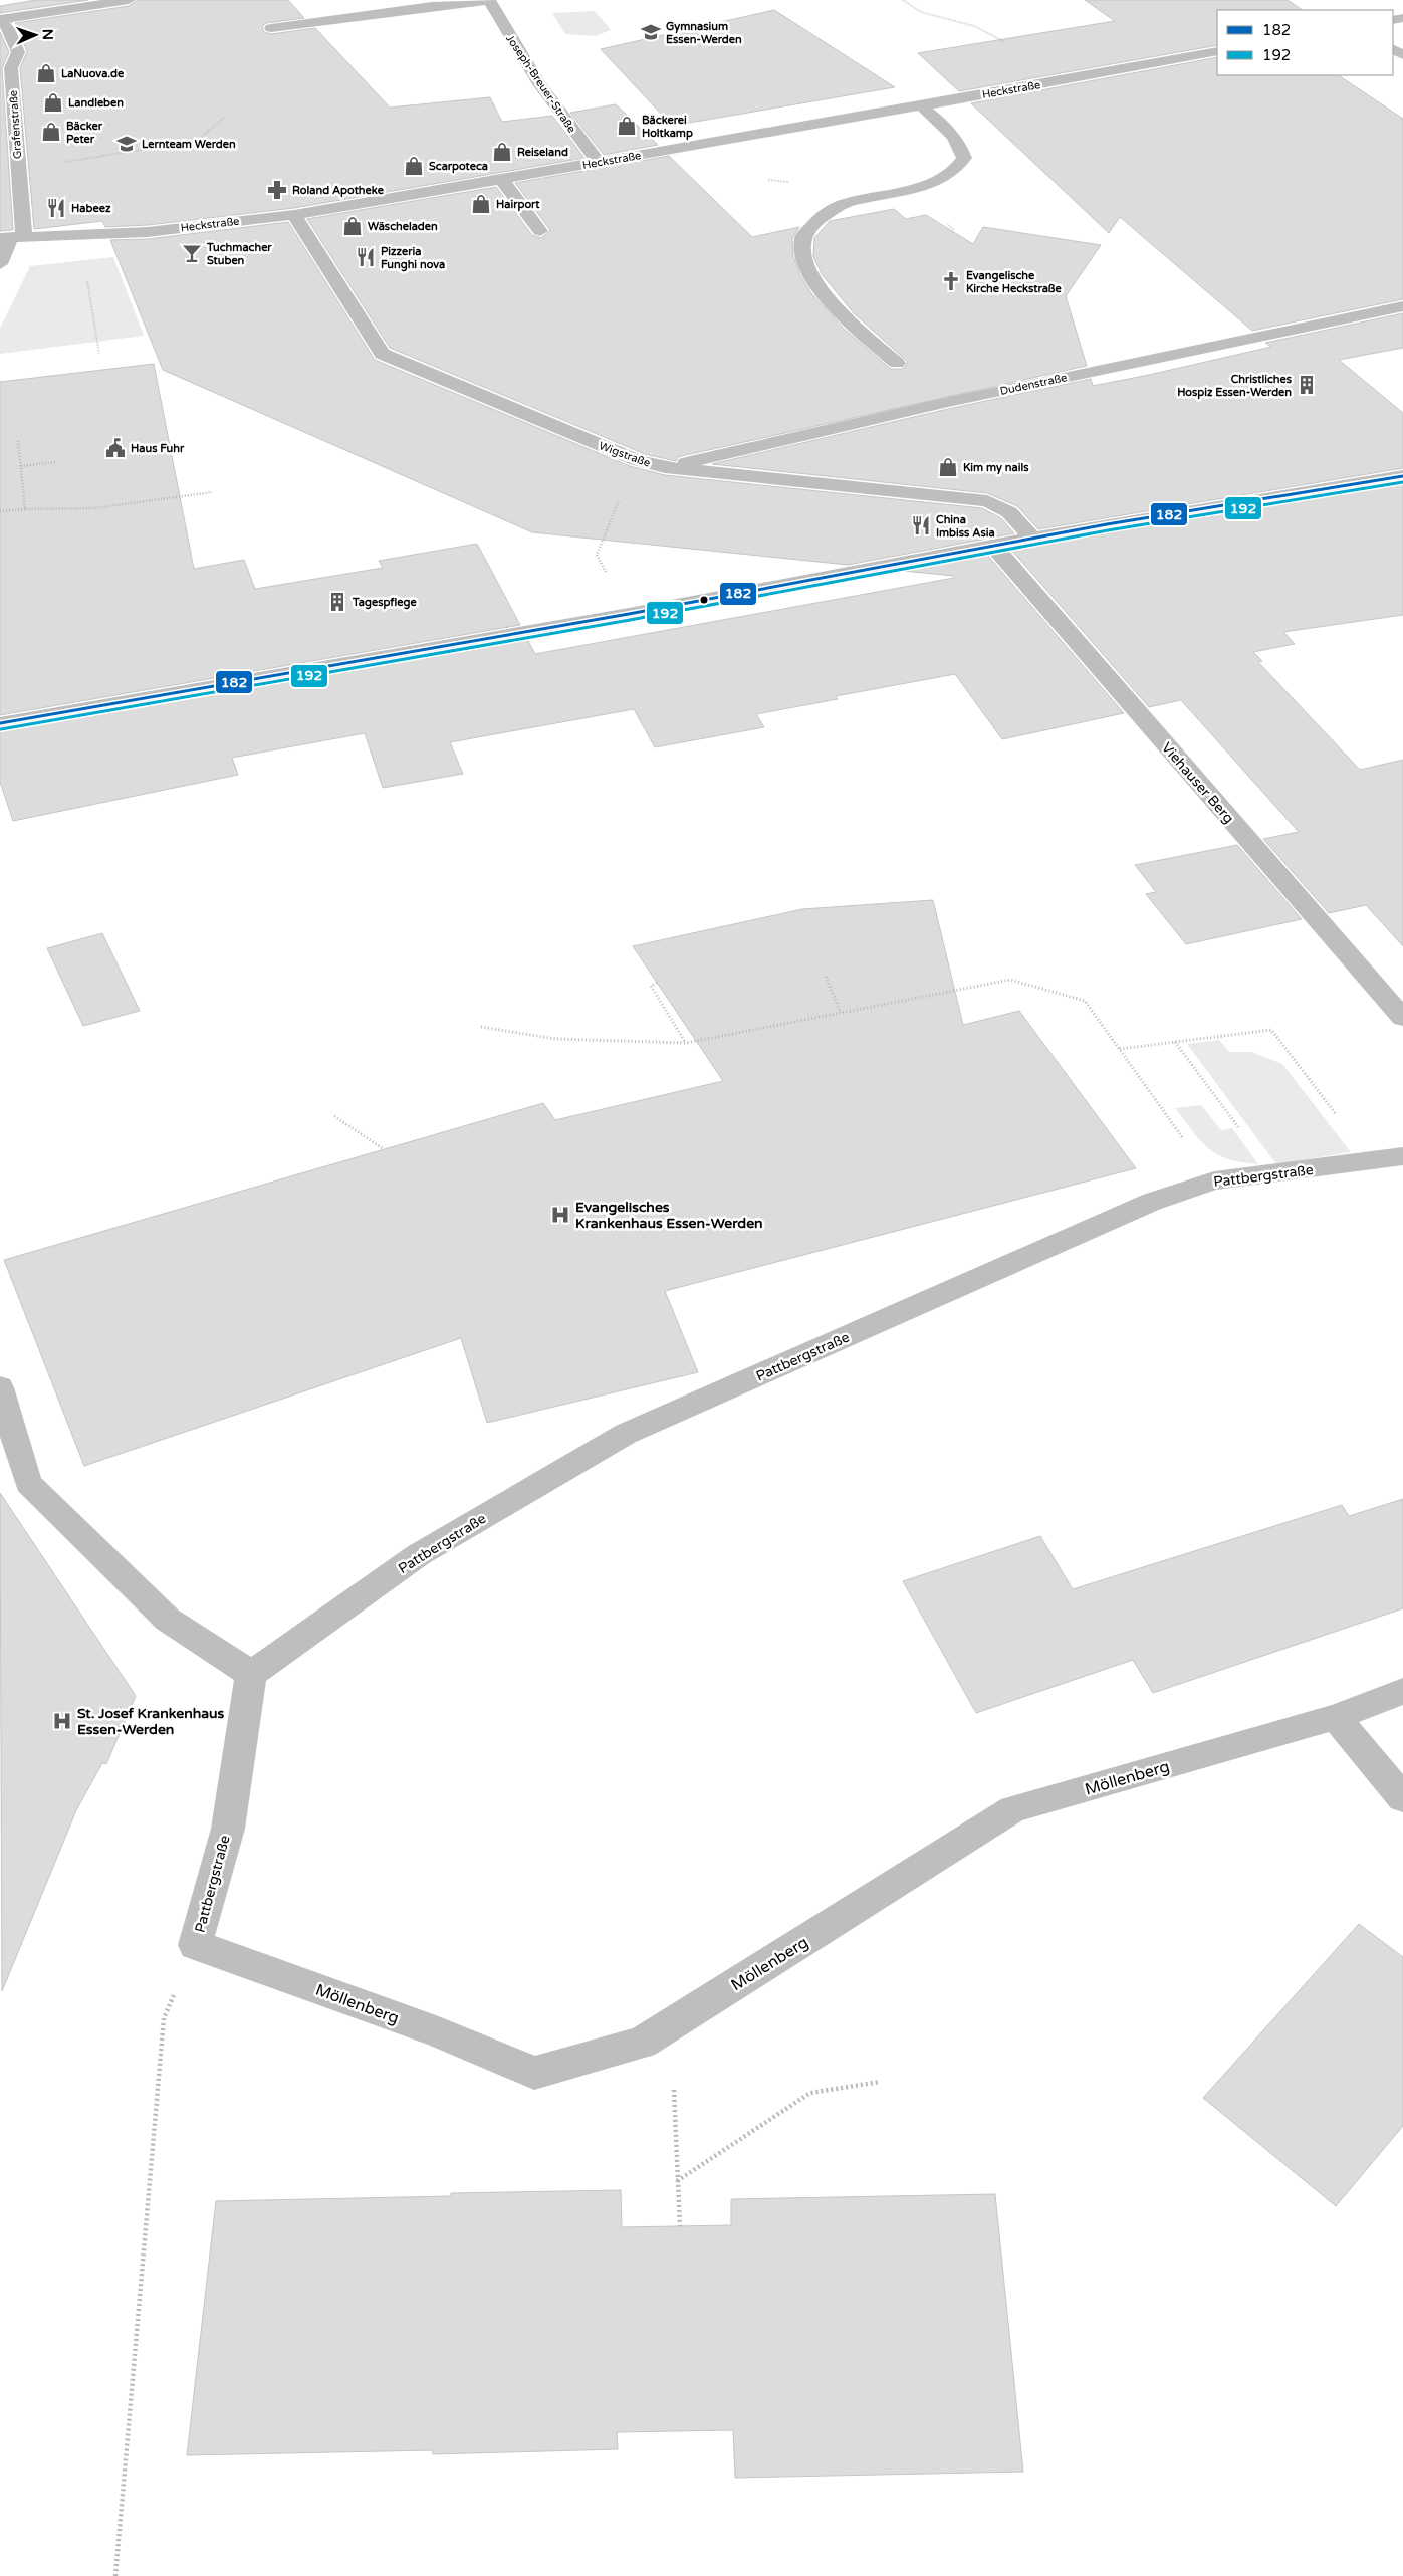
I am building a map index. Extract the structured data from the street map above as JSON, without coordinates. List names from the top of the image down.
{
  "streets": {
    "street": [
      "Joseph-Breuer-Straße",
      "Heckstraße",
      "Grafenstraße",
      "Dudenstraße",
      "Wigstraße",
      "Viehauser Berg",
      "Pattbergstraße",
      "Möllenberg"
    ]
  },
  "crossings": [
    ["Joseph-Breuer-Straße", "Heckstraße"],
    ["Heckstraße", "Grafenstraße"],
    ["Heckstraße", "Wigstraße"],
    ["Dudenstraße", "Wigstraße"],
    ["Pattbergstraße", "Möllenberg"]
  ],
  "places": {
    "school or university": ["Gymnasium Essen-Werden", "Lernteam Werden"],
    "shop": [
      "LaNuova.de",
      "Landleben",
      "Bäckerei Holtkamp",
      "Bäcker Peter",
      "Reiseland",
      "Scarpoteca",
      "Hairport",
      "Wäscheladen",
      "Kim my nails"
    ],
    "pharmacy": ["Roland Apotheke"],
    "restaurant": ["Habeez", "Pizzeria Funghi nova", "China Imbiss Asia"],
    "bar": ["Tuchmacher Stuben"],
    "church": ["Evangelische Kirche Heckstraße"],
    "building": ["Christliches Hospiz Essen-Werden", "Tagespflege"],
    "public building": ["Haus Fuhr"],
    "hospital": ["Evangelisches Krankenhaus Essen-Werden", "St. Josef Krankenhaus Essen-Werden"]
  },
  "lines": ["transit line 182", "transit line 192"],
  "legend": ["182", "192"],
  "north": "right"
}
